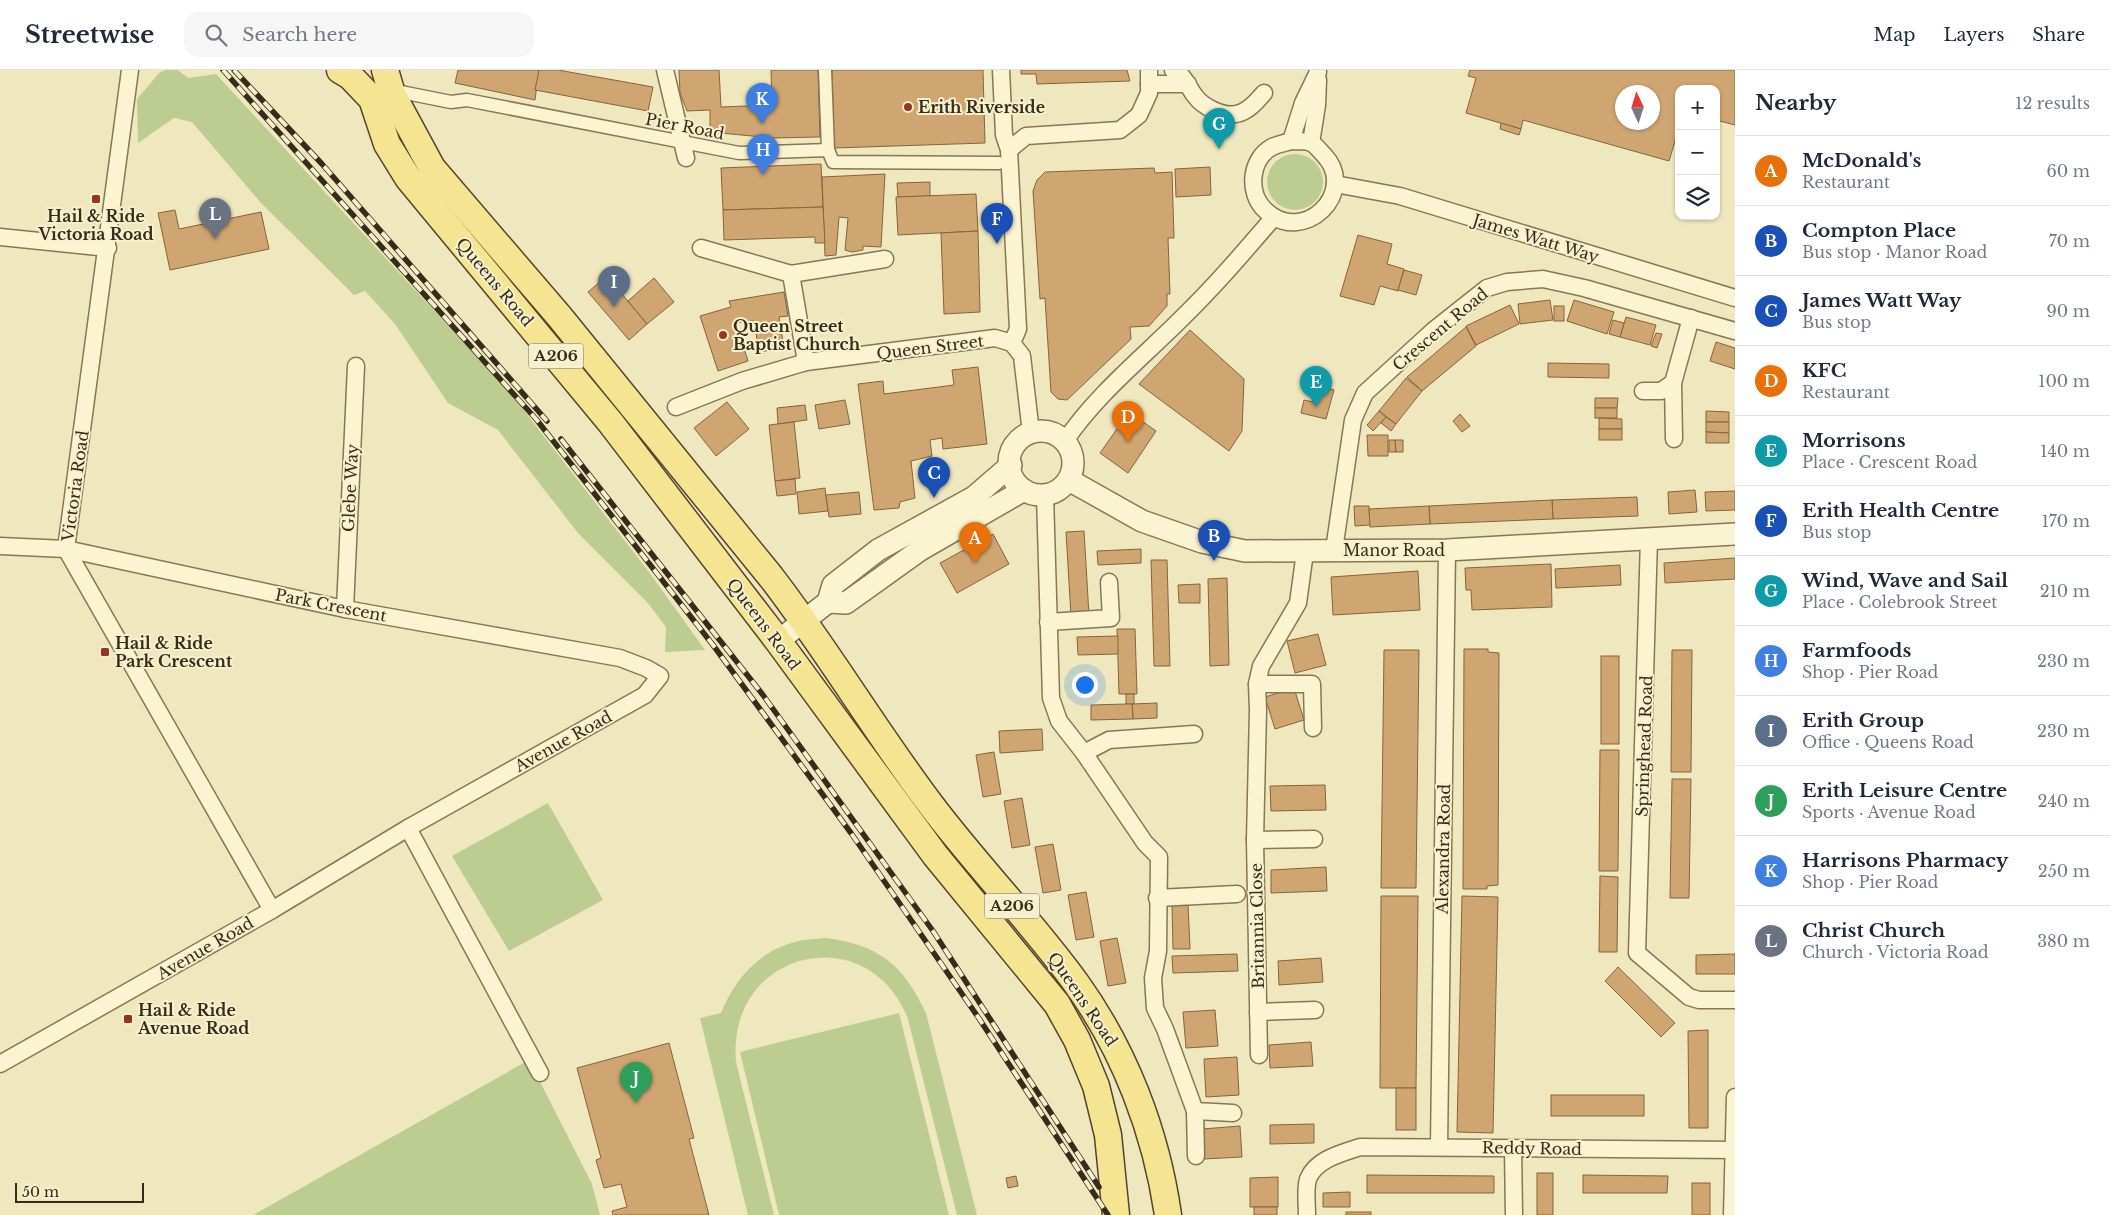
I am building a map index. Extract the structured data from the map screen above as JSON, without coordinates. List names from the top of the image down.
{
  "streets": {
    "main road": ["Queens Road", "A206"],
    "street": [
      "Pier Road",
      "James Watt Way",
      "Crescent Road",
      "Queen Street",
      "Victoria Road",
      "Glebe Way",
      "Manor Road",
      "Park Crescent",
      "Avenue Road",
      "Springhead Road",
      "Alexandra Road",
      "Britannia Close",
      "Reddy Road"
    ]
  },
  "crossings": [
    ["Pier Road", "Queens Road"],
    ["Crescent Road", "Manor Road"],
    ["Victoria Road", "Park Crescent"],
    ["Victoria Road", "Avenue Road"],
    ["Glebe Way", "Park Crescent"],
    ["Manor Road", "Springhead Road"],
    ["Manor Road", "Alexandra Road"],
    ["Manor Road", "Britannia Close"],
    ["Park Crescent", "Avenue Road"],
    ["Alexandra Road", "Reddy Road"]
  ],
  "places": {
    "other": ["Erith Riverside", "Queen Street Baptist Church"],
    "transit": ["Hail & Ride Victoria Road", "Hail & Ride Park Crescent", "Hail & Ride Avenue Road"]
  },
  "scale_bar": "50 m",
  "north": "top",
  "page": {
    "header": "Streetwise",
    "search": "Search here",
    "nav": ["Map", "Layers", "Share"],
    "heading": ["Nearby", "12 results"],
    "pins": [
      "K",
      "G",
      "H",
      "L",
      "F",
      "I",
      "E",
      "D",
      "C",
      "B",
      "A",
      "J"
    ],
    "map_buttons": ["+", "−"],
    "list": [
      {
        "mark": "A",
        "name": "McDonald's",
        "note": "Restaurant",
        "value": "60 m"
      },
      {
        "mark": "B",
        "name": "Compton Place",
        "note": "Bus stop · Manor Road",
        "value": "70 m"
      },
      {
        "mark": "C",
        "name": "James Watt Way",
        "note": "Bus stop",
        "value": "90 m"
      },
      {
        "mark": "D",
        "name": "KFC",
        "note": "Restaurant",
        "value": "100 m"
      },
      {
        "mark": "E",
        "name": "Morrisons",
        "note": "Place · Crescent Road",
        "value": "140 m"
      },
      {
        "mark": "F",
        "name": "Erith Health Centre",
        "note": "Bus stop",
        "value": "170 m"
      },
      {
        "mark": "G",
        "name": "Wind, Wave and Sail",
        "note": "Place · Colebrook Street",
        "value": "210 m"
      },
      {
        "mark": "H",
        "name": "Farmfoods",
        "note": "Shop · Pier Road",
        "value": "230 m"
      },
      {
        "mark": "I",
        "name": "Erith Group",
        "note": "Office · Queens Road",
        "value": "230 m"
      },
      {
        "mark": "J",
        "name": "Erith Leisure Centre",
        "note": "Sports · Avenue Road",
        "value": "240 m"
      },
      {
        "mark": "K",
        "name": "Harrisons Pharmacy",
        "note": "Shop · Pier Road",
        "value": "250 m"
      },
      {
        "mark": "L",
        "name": "Christ Church",
        "note": "Church · Victoria Road",
        "value": "380 m"
      }
    ],
    "scale": "50 m"
  }
}
